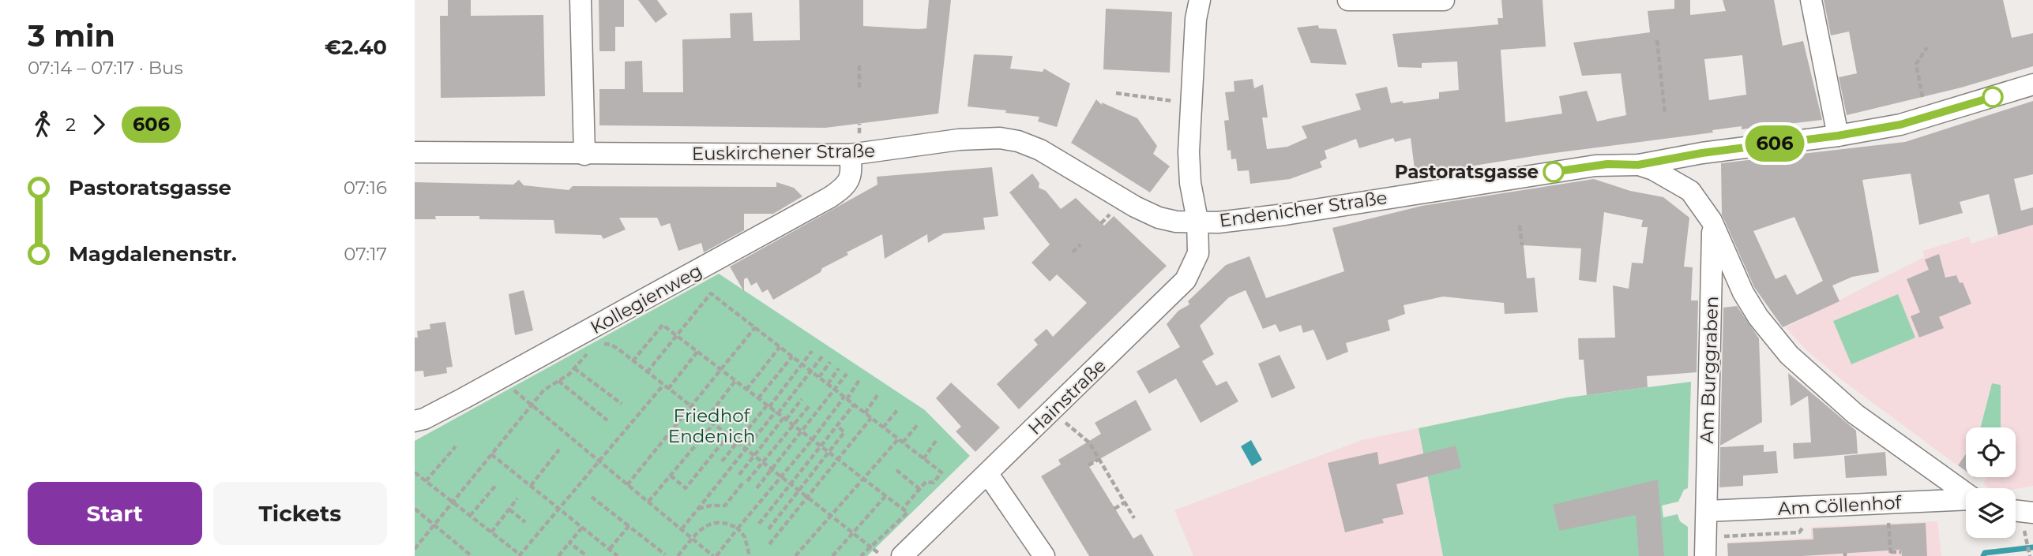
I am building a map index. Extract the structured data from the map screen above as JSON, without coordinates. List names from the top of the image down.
{
  "streets": {
    "street": [
      "Euskirchener Straße",
      "Endenicher Straße",
      "Kollegienweg",
      "Am Burggraben",
      "Hainstraße",
      "Am Cöllenhof"
    ]
  },
  "crossings": [
    ["Euskirchener Straße", "Endenicher Straße"],
    ["Euskirchener Straße", "Kollegienweg"],
    ["Euskirchener Straße", "Hainstraße"],
    ["Endenicher Straße", "Hainstraße"],
    ["Am Burggraben", "Am Cöllenhof"]
  ],
  "parks": ["Friedhof Endenich"],
  "places": ["Pastoratsgasse"],
  "lines": ["bus line 606"],
  "page": {
    "heading": ["3 min", "07:14 – 07:17 · Bus", "€2.40"],
    "on_map": "606",
    "legs": ["2", "606"],
    "list": [
      {
        "name": "Pastoratsgasse",
        "value": "07:16"
      },
      {
        "name": "Magdalenenstr.",
        "value": "07:17"
      }
    ],
    "buttons": ["Start", "Tickets"]
  }
}
